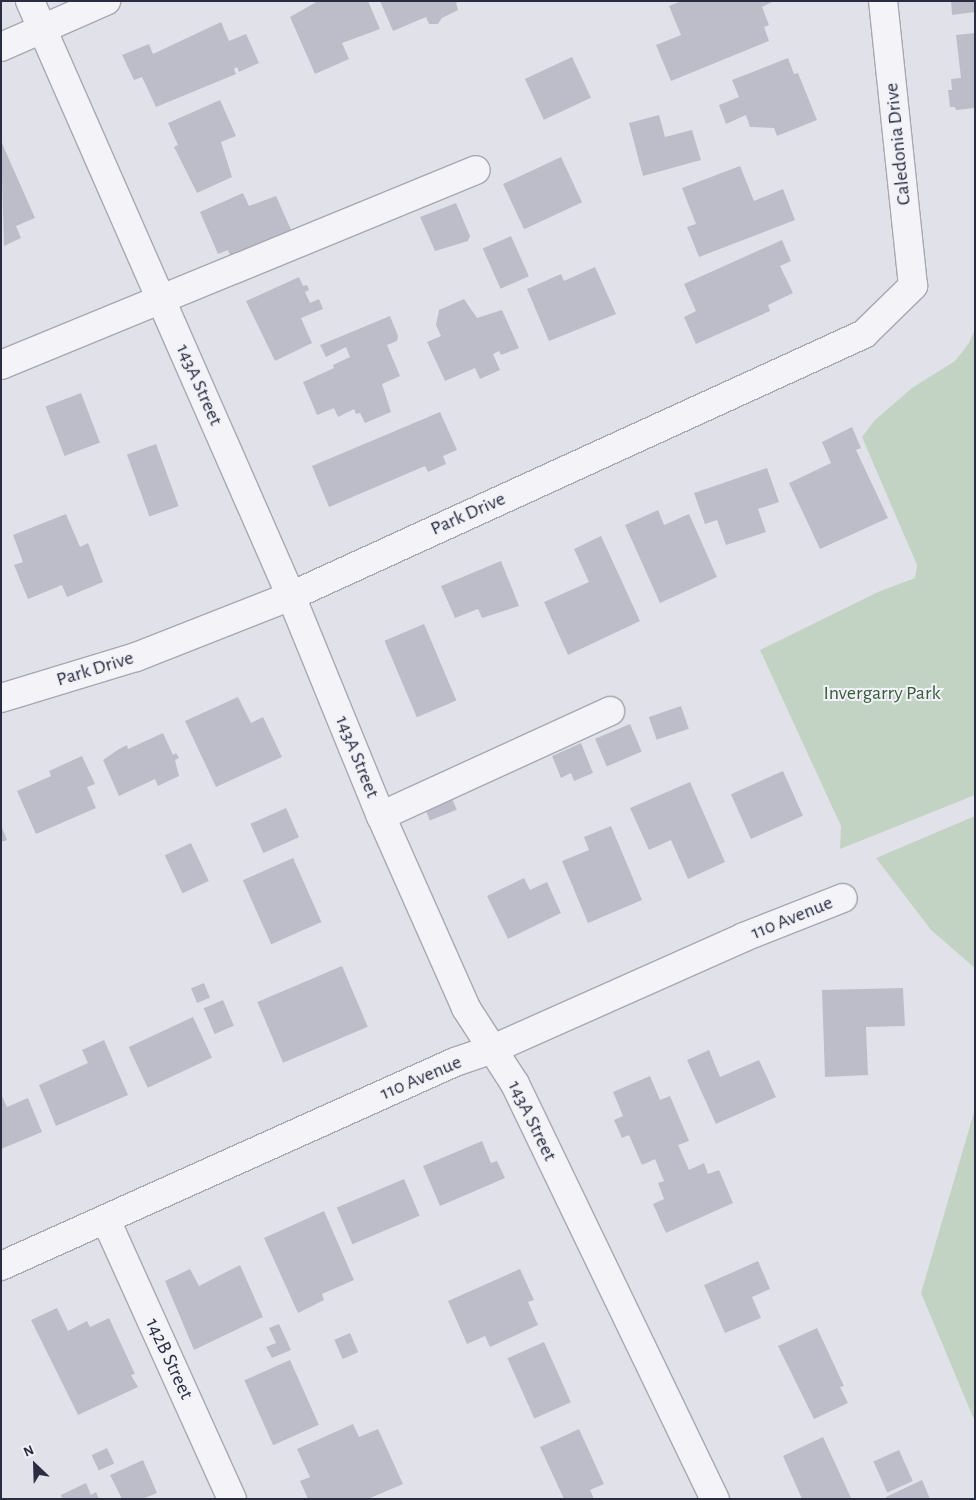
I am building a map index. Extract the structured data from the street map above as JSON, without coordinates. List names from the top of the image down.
{
  "streets": {
    "street": [
      "Caledonia Drive",
      "143A Street",
      "Park Drive",
      "110 Avenue",
      "142B Street"
    ]
  },
  "crossings": [
    ["Caledonia Drive", "Park Drive"],
    ["143A Street", "Park Drive"],
    ["143A Street", "110 Avenue"],
    ["110 Avenue", "142B Street"]
  ],
  "parks": ["Invergarry Park"],
  "north": "top left"
}
